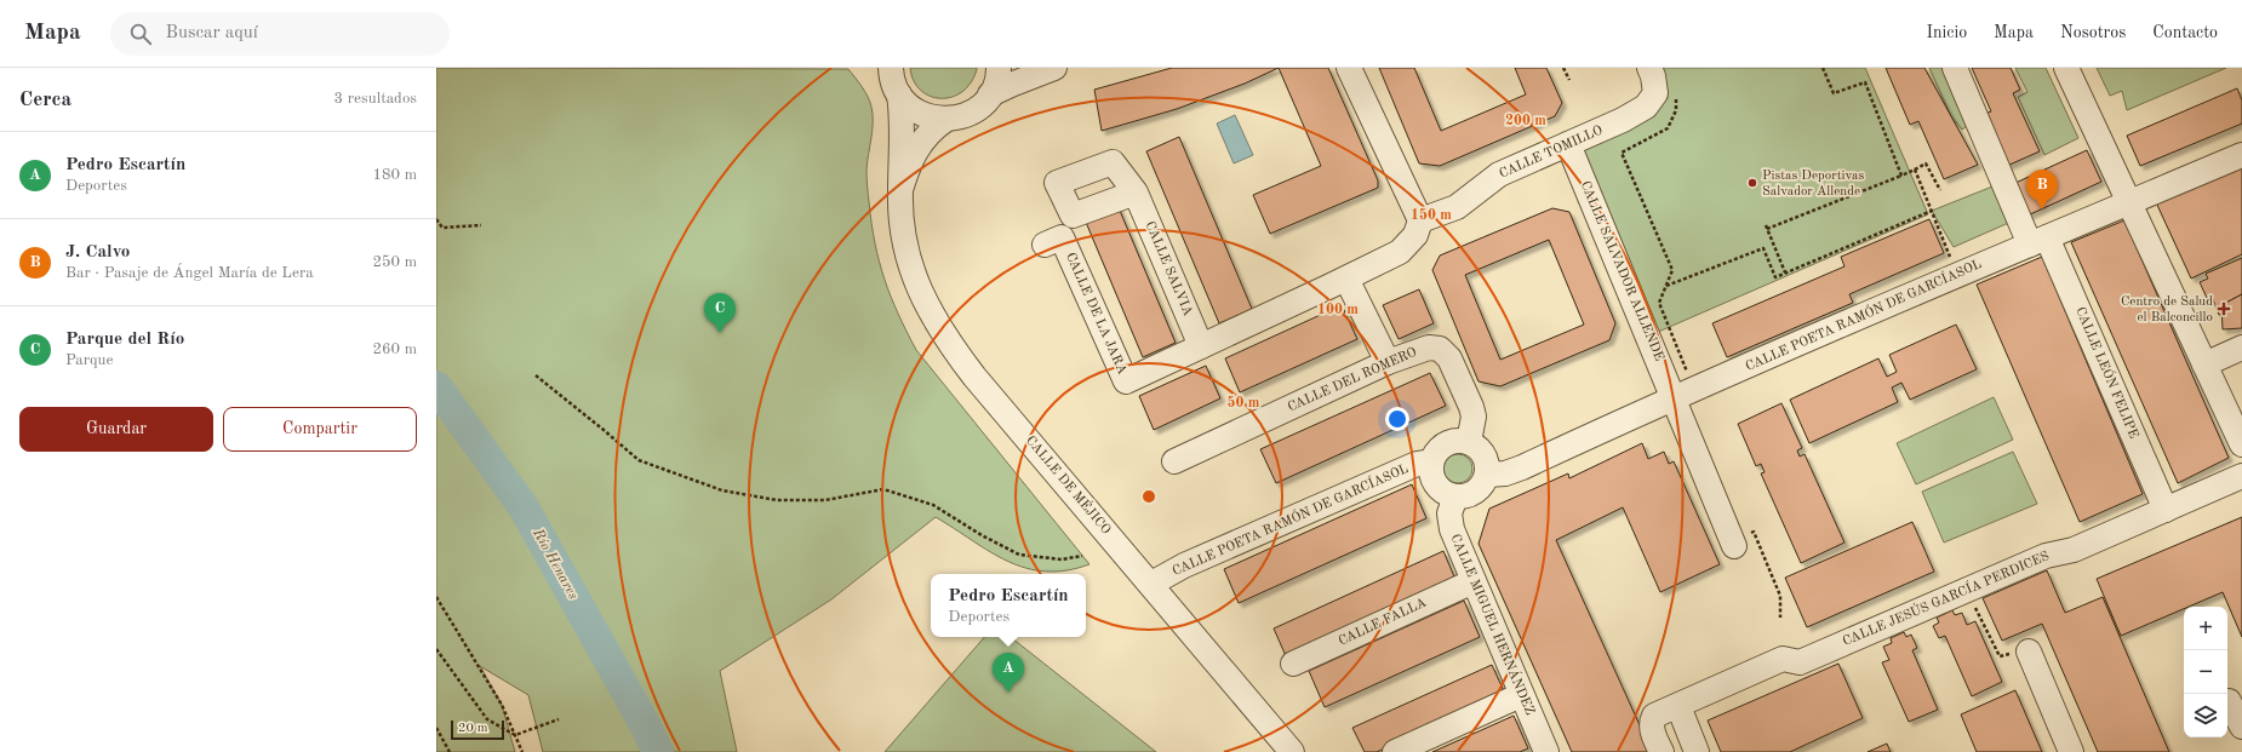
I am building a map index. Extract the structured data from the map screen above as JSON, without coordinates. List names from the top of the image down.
{
  "streets": {
    "street": [
      "CALLE TOMILLO",
      "CALLE SALVIA",
      "CALLE SALVADOR ALLENDE",
      "CALLE DE LA JARA",
      "CALLE POETA RAMÓN DE GARCÍASOL",
      "CALLE LEÓN FELIPE",
      "CALLE DEL ROMERO",
      "CALLE DE MÉJICO",
      "CALLE JESÚS GARCÍA PERDICES",
      "CALLE FALLA",
      "CALLE MIGUEL HERNÁNDEZ"
    ]
  },
  "crossings": [
    ["CALLE TOMILLO", "CALLE SALVADOR ALLENDE"],
    ["CALLE SALVIA", "CALLE DE LA JARA"],
    ["CALLE SALVADOR ALLENDE", "CALLE POETA RAMÓN DE GARCÍASOL"],
    ["CALLE POETA RAMÓN DE GARCÍASOL", "CALLE LEÓN FELIPE"],
    ["CALLE POETA RAMÓN DE GARCÍASOL", "CALLE DEL ROMERO"],
    ["CALLE POETA RAMÓN DE GARCÍASOL", "CALLE DE MÉJICO"],
    ["CALLE POETA RAMÓN DE GARCÍASOL", "CALLE MIGUEL HERNÁNDEZ"],
    ["CALLE LEÓN FELIPE", "CALLE JESÚS GARCÍA PERDICES"],
    ["CALLE DEL ROMERO", "CALLE MIGUEL HERNÁNDEZ"],
    ["CALLE FALLA", "CALLE MIGUEL HERNÁNDEZ"]
  ],
  "water": ["Río Henares"],
  "places": {
    "other": ["Pistas Deportivas Salvador Allende"],
    "health": ["Centro de Salud el Balconcillo"]
  },
  "scale_bar": "20 m",
  "page": {
    "header": "Mapa",
    "search": "Buscar aquí",
    "nav": [
      "Inicio",
      "Mapa",
      "Nosotros",
      "Contacto"
    ],
    "heading": ["Cerca", "3 resultados"],
    "list": [
      {
        "mark": "A",
        "name": "Pedro Escartín",
        "note": "Deportes",
        "value": "180 m"
      },
      {
        "mark": "B",
        "name": "J. Calvo",
        "note": "Bar · Pasaje de Ángel María de Lera",
        "value": "250 m"
      },
      {
        "mark": "C",
        "name": "Parque del Río",
        "note": "Parque",
        "value": "260 m"
      }
    ],
    "pins": ["B", "C", "A"],
    "buttons": ["Guardar", "Compartir"],
    "popup": ["Pedro Escartín", "Deportes"],
    "map_buttons": ["+", "−"],
    "scale": "20 m"
  },
  "rings": [
    "200 m",
    "150 m",
    "100 m",
    "50 m"
  ]
}
